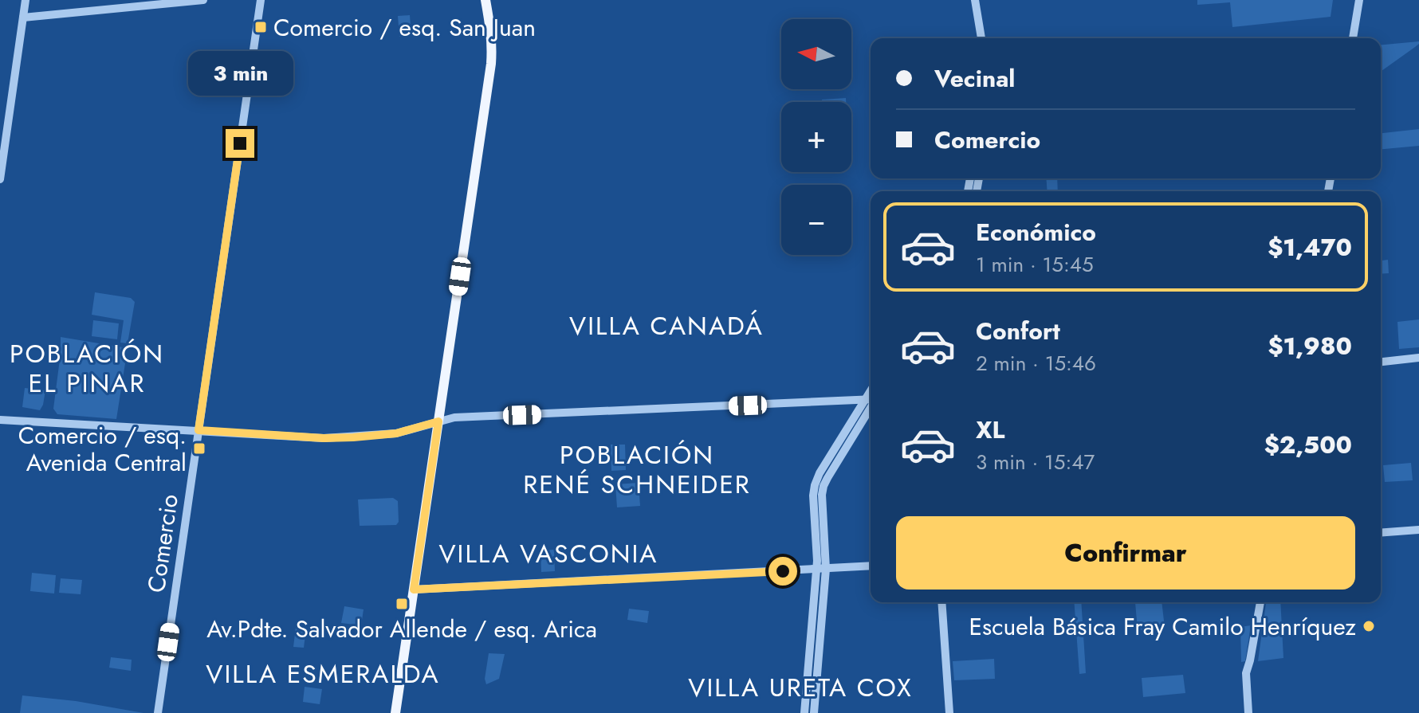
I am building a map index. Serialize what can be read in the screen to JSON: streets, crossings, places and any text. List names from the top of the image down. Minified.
{"streets":{"street":["Comercio"]},"districts":["VILLA CANADÁ","POBLACIÓN EL PINAR","POBLACIÓN RENÉ SCHNEIDER","VILLA VASCONIA","VILLA ESMERALDA","VILLA URETA COX"],"places":{"transit":["Comercio / esq. San Juan","Comercio / esq. Avenida Central","Av.Pdte. Salvador Allende / esq. Arica"],"other":["Escuela Básica Fray Camilo Henríquez"]},"north":"left","page":{"map_buttons":["+","−"],"banner":["Vecinal","Comercio"],"bubble":"3 min","list":[{"name":"Económico","note":"1 min · 15:45","value":"$1,470"},{"name":"Confort","note":"2 min · 15:46","value":"$1,980"},{"name":"XL","note":"3 min · 15:47","value":"$2,500"}],"buttons":"Confirmar"}}
